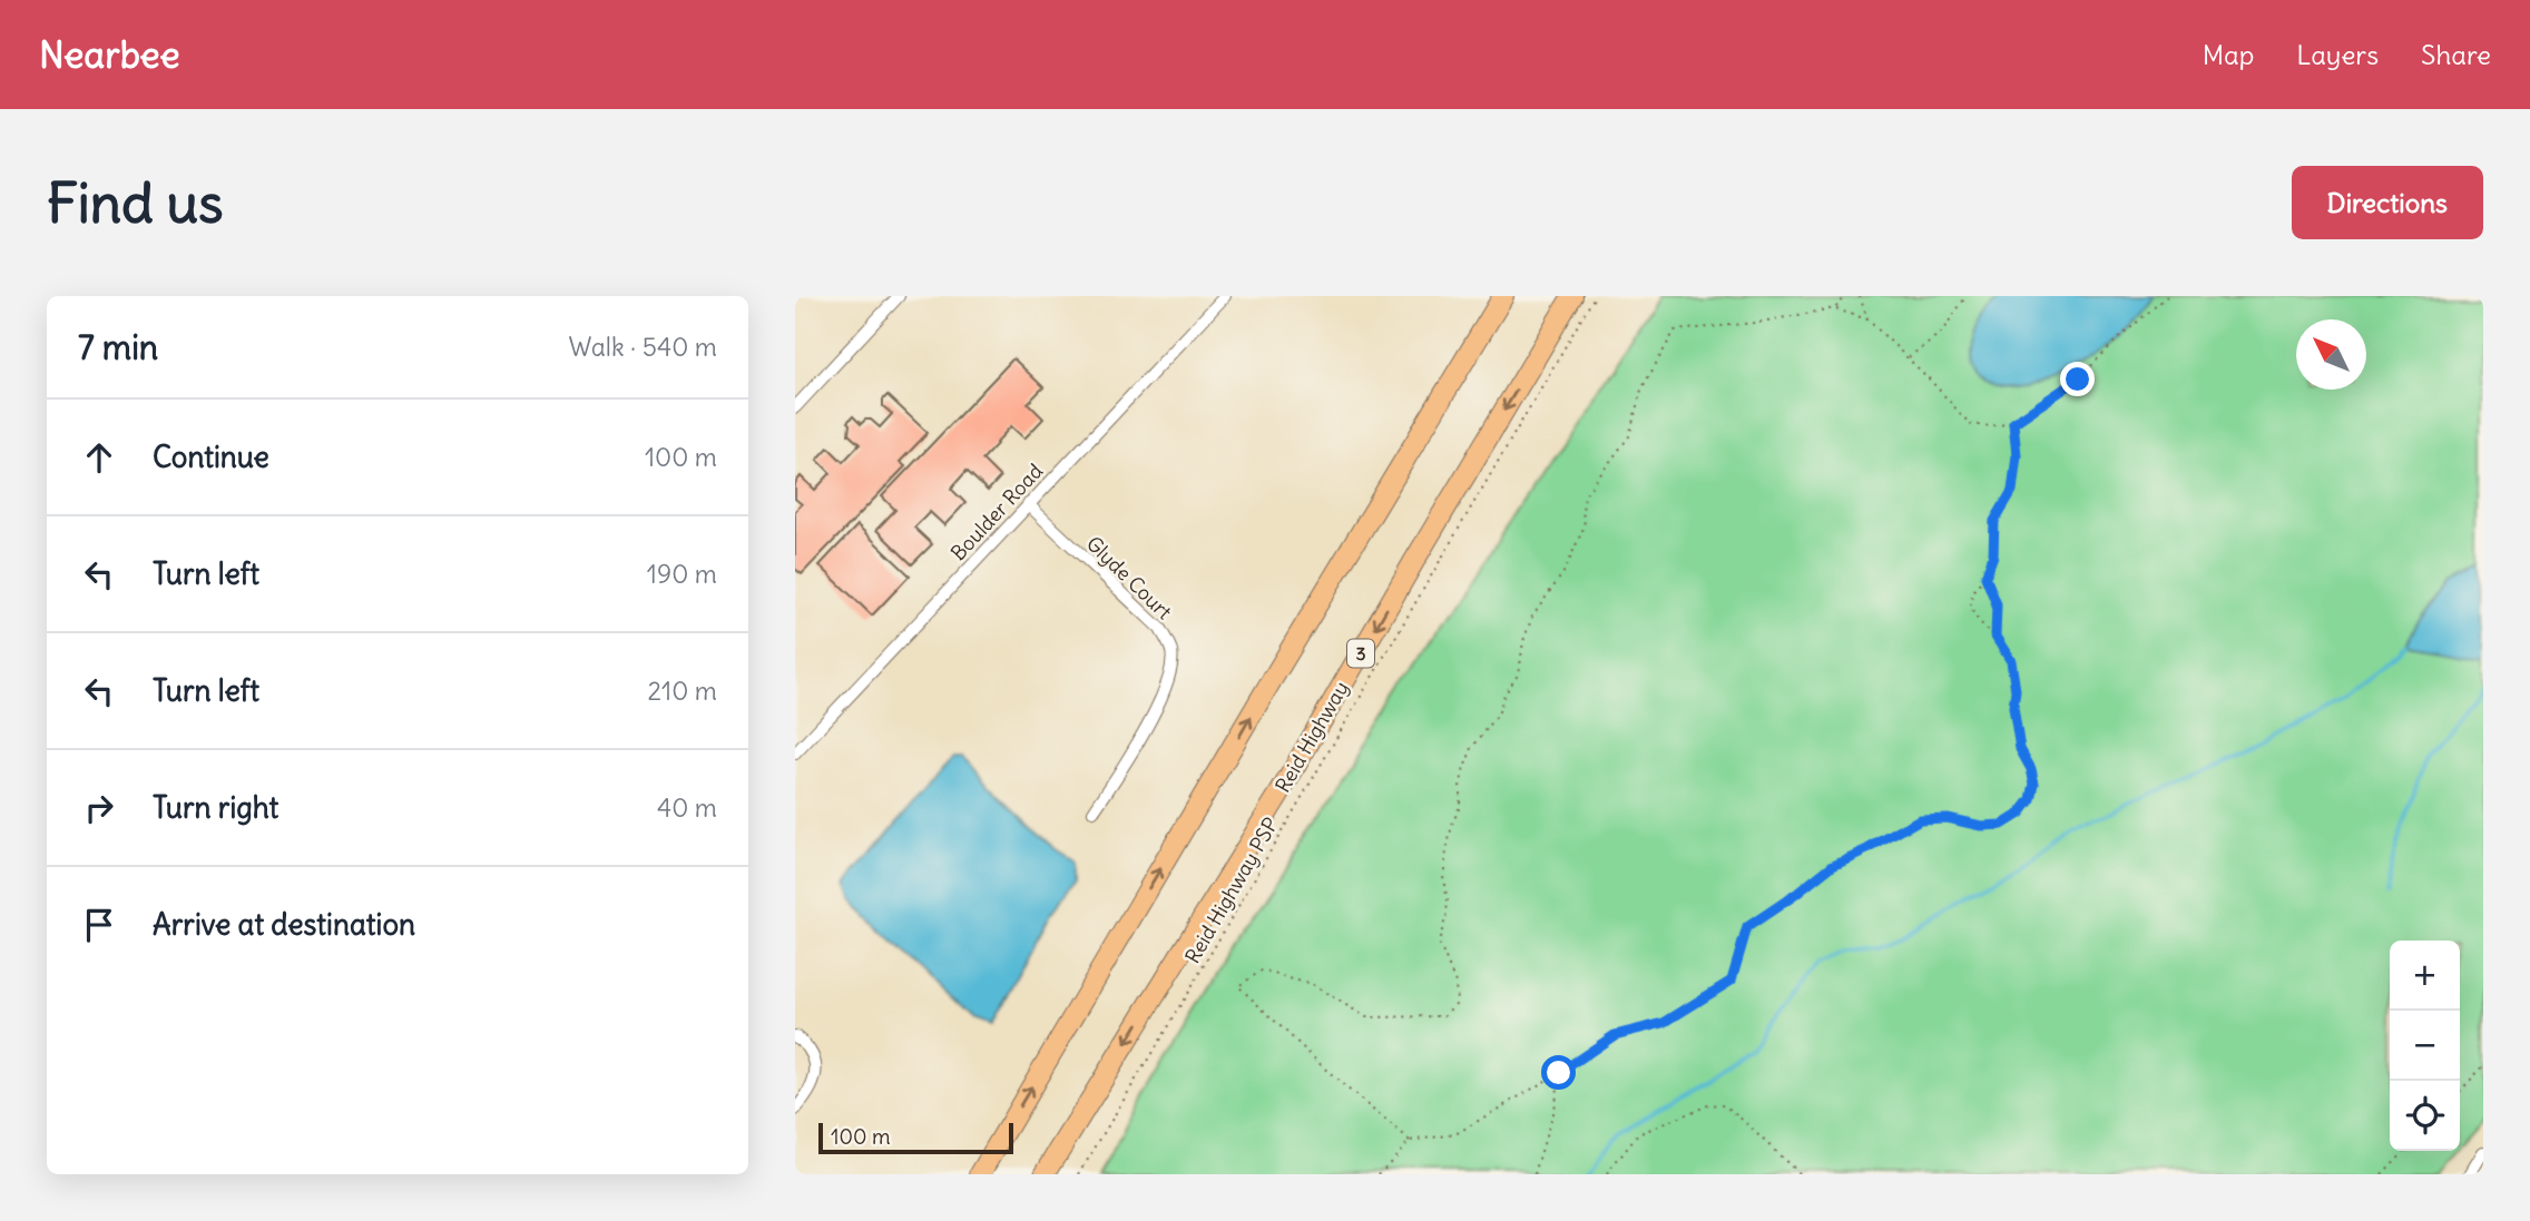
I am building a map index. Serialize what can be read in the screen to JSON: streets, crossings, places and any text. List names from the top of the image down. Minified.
{"streets":{"highway":["3","Reid Highway"],"street":["Boulder Road","Glyde Court"],"path":["Reid Highway PSP"]},"crossings":[["Boulder Road","Glyde Court"]],"scale_bar":"100 m","north":"top left","page":{"header":"Nearbee","nav":["Map","Layers","Share"],"buttons":"Directions","title":"Find us","heading":["7 min","Walk · 540 m"],"list":[["Continue","100 m"],["Turn left","190 m"],["Turn left","210 m"],["Turn right","40 m"],"Arrive at destination"],"map_buttons":["+","−"],"scale":"100 m"}}
